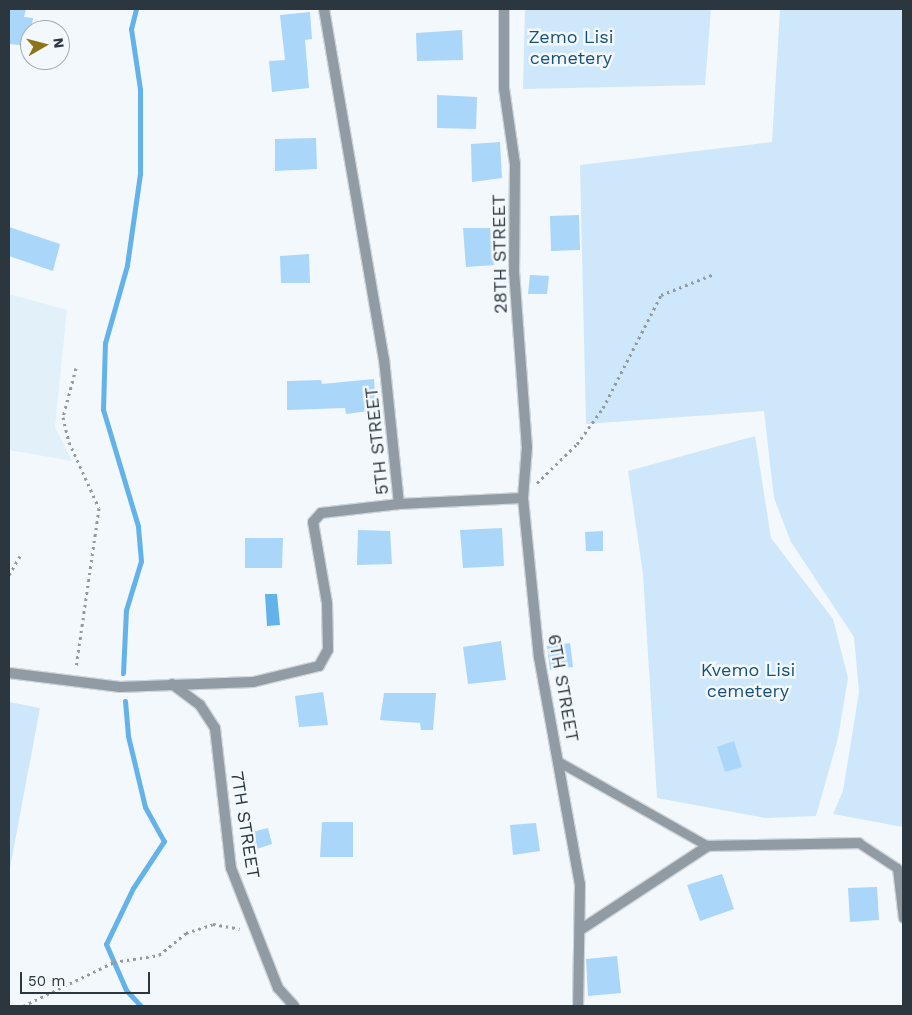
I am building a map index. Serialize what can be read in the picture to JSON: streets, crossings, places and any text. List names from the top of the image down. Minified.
{"streets":{"street":["28TH STREET","5TH STREET","6TH STREET","7TH STREET"]},"crossings":[["28TH STREET","6TH STREET"],["5TH STREET","7TH STREET"]],"parks":["Zemo Lisi cemetery","Kvemo Lisi cemetery"],"scale_bar":"50 m","north":"right"}
